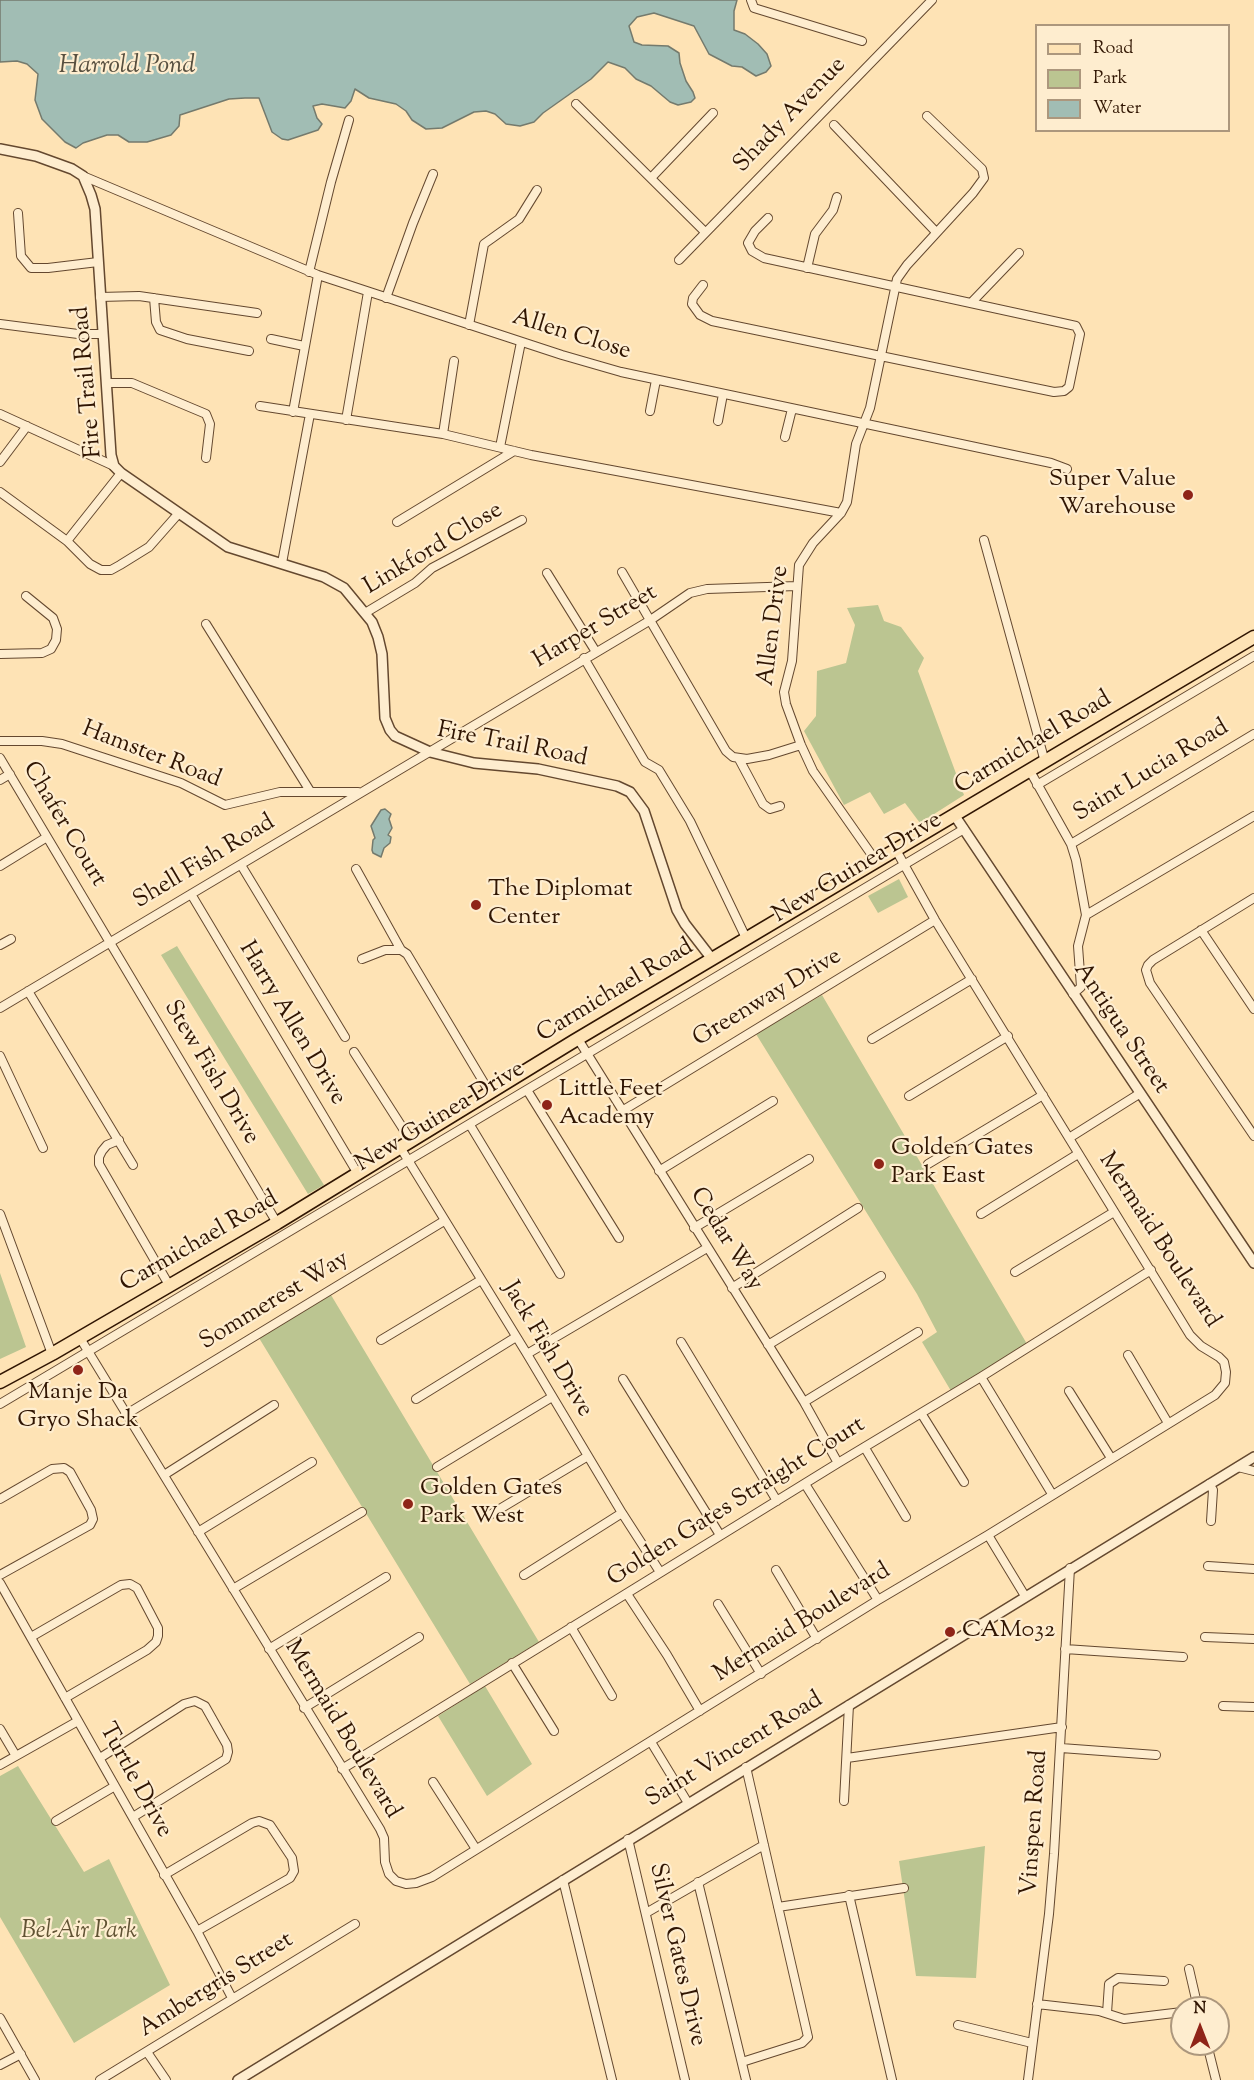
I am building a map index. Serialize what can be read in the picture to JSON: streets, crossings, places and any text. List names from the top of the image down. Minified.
{"streets":{"main road":["Carmichael Road"],"street":["Shady Avenue","Allen Close","Fire Trail Road","Linkford Close","Allen Drive","Harper Street","Hamster Road","Saint Lucia Road","Chafer Court","Shell Fish Road","New Guinea Drive","Greenway Drive","Harry Allen Drive","Antigua Street","Stew Fish Drive","Cedar Way","Mermaid Boulevard","Sommerest Way","Jack Fish Drive","Golden Gates Straight Court","Saint Vincent Road","Turtle Drive","Vinspen Road","Silver Gates Drive","Ambergris Street"]},"crossings":[["Allen Close","Fire Trail Road"],["Allen Close","Allen Drive"],["Fire Trail Road","Linkford Close"],["Fire Trail Road","Harper Street"],["Fire Trail Road","Carmichael Road"],["Fire Trail Road","Shell Fish Road"],["Allen Drive","Harper Street"],["Allen Drive","Carmichael Road"],["Harper Street","Shell Fish Road"],["Carmichael Road","Harry Allen Drive"],["Carmichael Road","Antigua Street"],["Carmichael Road","Stew Fish Drive"],["Carmichael Road","Cedar Way"],["Carmichael Road","Mermaid Boulevard"],["Carmichael Road","Jack Fish Drive"],["Hamster Road","Shell Fish Road"],["Chafer Court","Shell Fish Road"],["Chafer Court","Stew Fish Drive"],["Shell Fish Road","Harry Allen Drive"],["Shell Fish Road","Stew Fish Drive"],["New Guinea Drive","Antigua Street"],["New Guinea Drive","Cedar Way"],["New Guinea Drive","Mermaid Boulevard"],["New Guinea Drive","Jack Fish Drive"],["Greenway Drive","Cedar Way"],["Greenway Drive","Mermaid Boulevard"],["Cedar Way","Golden Gates Straight Court"],["Mermaid Boulevard","Sommerest Way"],["Mermaid Boulevard","Golden Gates Straight Court"],["Sommerest Way","Jack Fish Drive"],["Jack Fish Drive","Golden Gates Straight Court"],["Saint Vincent Road","Vinspen Road"],["Saint Vincent Road","Silver Gates Drive"],["Turtle Drive","Ambergris Street"]],"water":["Harrold Pond"],"parks":["Bel-Air Park"],"places":["Super Value Warehouse","The Diplomat Center","Little Feet Academy","Golden Gates Park East","Manje Da Gryo Shack","Golden Gates Park West","CAM032"],"legend":["Road","Park","Water"],"north":"top"}
